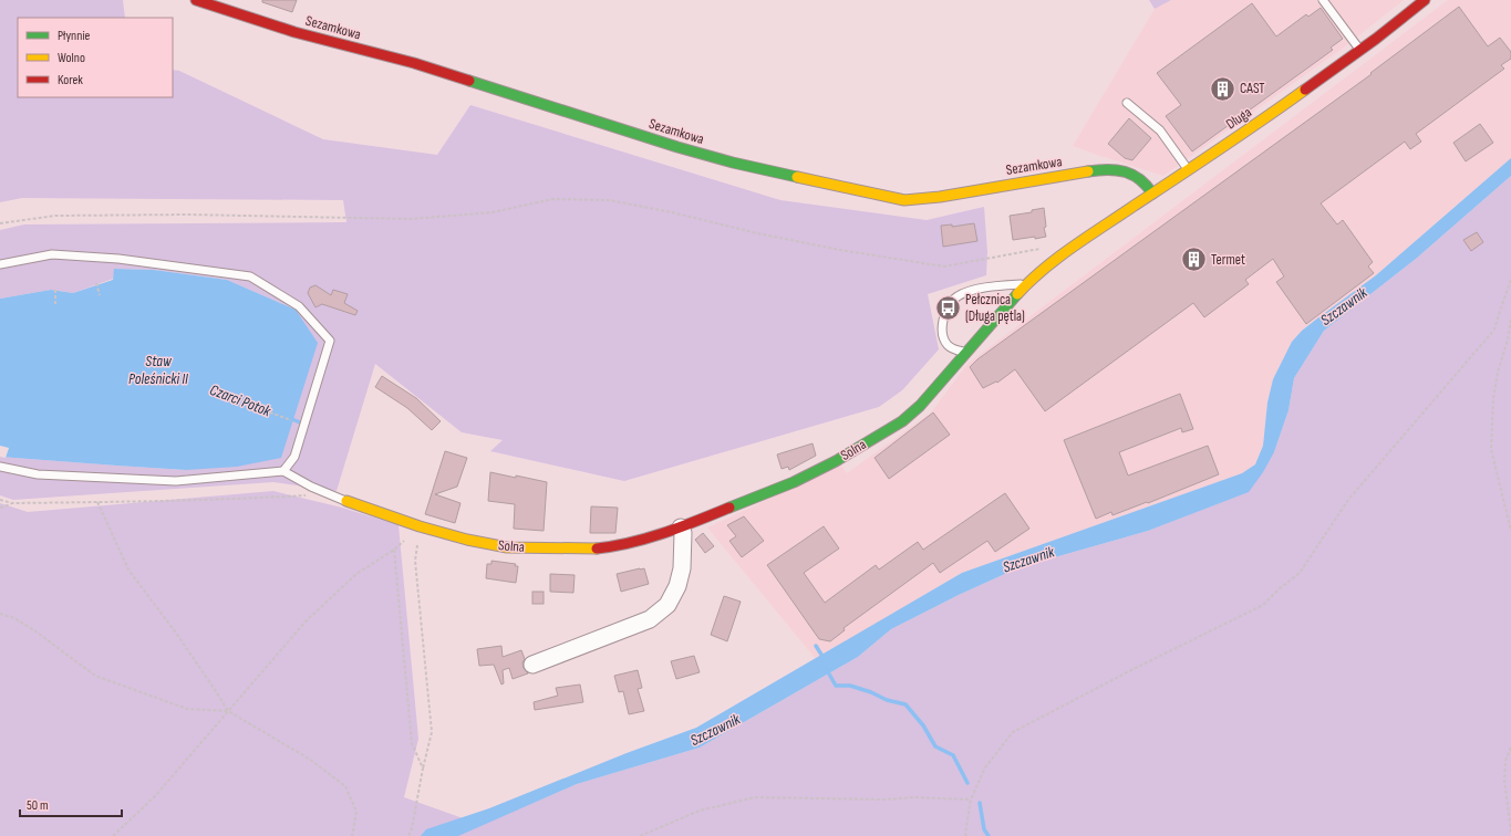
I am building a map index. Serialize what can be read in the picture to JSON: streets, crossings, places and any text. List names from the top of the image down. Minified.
{"streets":{"street":["Sezamkowa","Długa","Solna"]},"crossings":[["Sezamkowa","Długa"],["Długa","Solna"]],"water":["Szczawnik","Staw Poleśnicki II","Czarci Potok"],"places":{"building":["CAST","Termet"],"bus stop":["Pełcznica (Długa pętla)"]},"legend":["Płynnie","Wolno","Korek"],"scale_bar":"50 m"}
